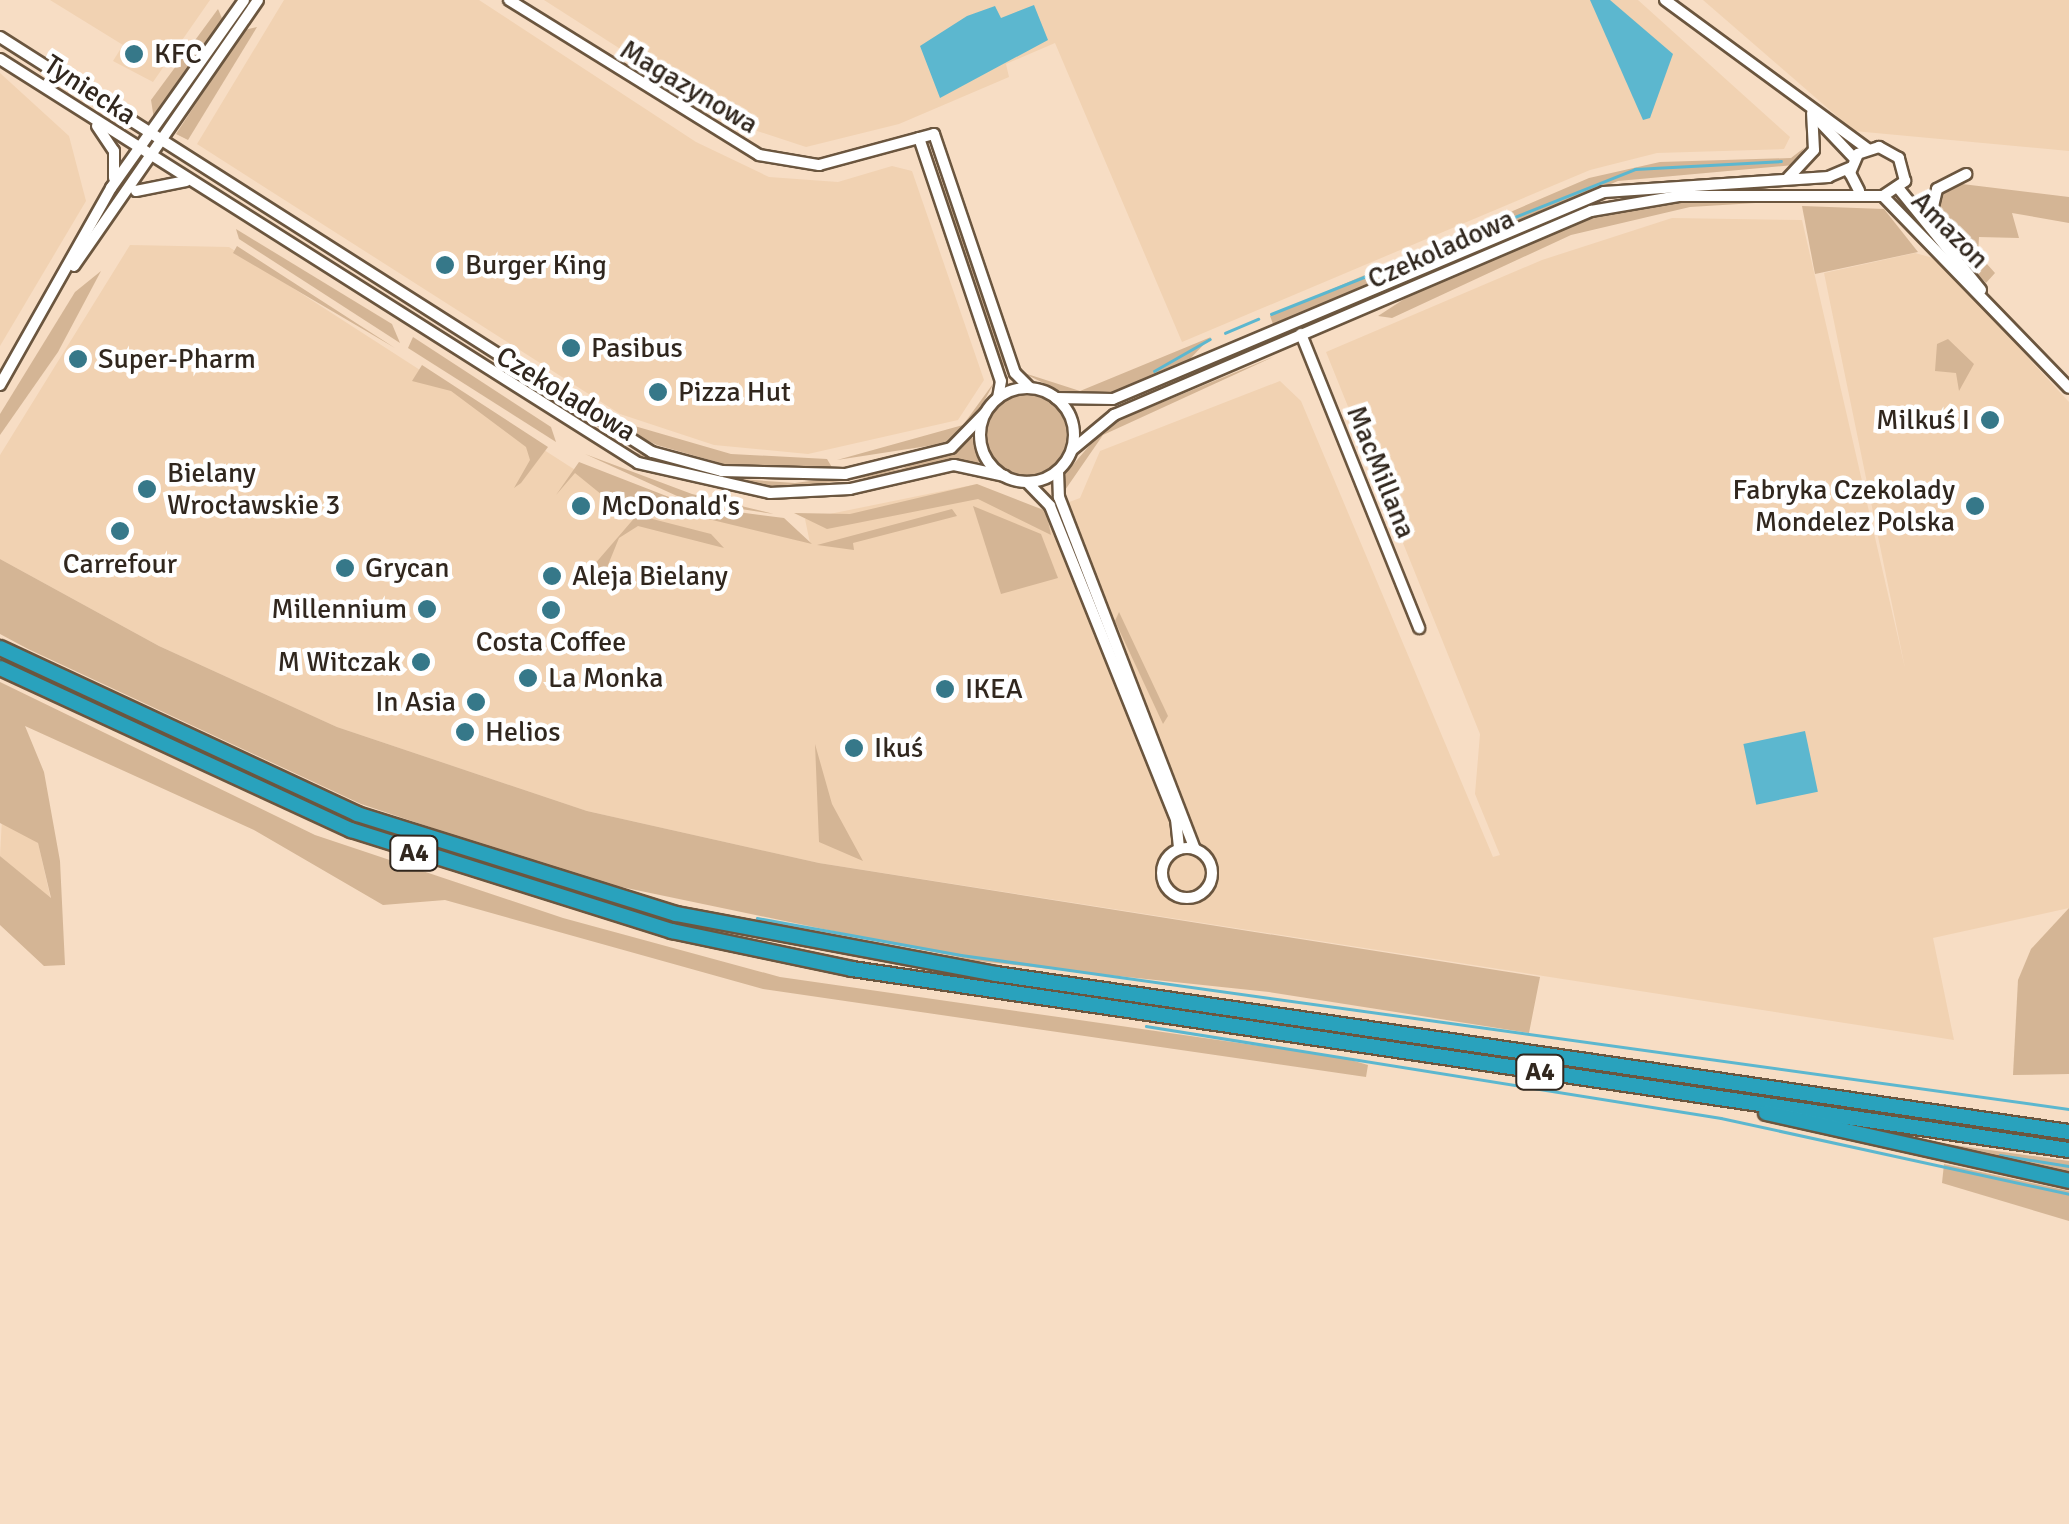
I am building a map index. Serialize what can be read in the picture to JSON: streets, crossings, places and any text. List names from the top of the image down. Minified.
{"streets":{"highway":["A4"],"street":["Magazynowa","Tyniecka","Amazon","Czekoladowa","MacMillana"]},"crossings":[["Magazynowa","Czekoladowa"],["Tyniecka","Czekoladowa"],["Amazon","Czekoladowa"],["Czekoladowa","MacMillana"]],"places":["KFC","Burger King","Pasibus","Super-Pharm","Pizza Hut","Milkuś I","Bielany Wrocławskie 3","McDonald's","Fabryka Czekolady Mondelez Polska","Carrefour","Grycan","Aleja Bielany","Millennium","Costa Coffee","M Witczak","La Monka","IKEA","In Asia","Helios","Ikuś"]}
